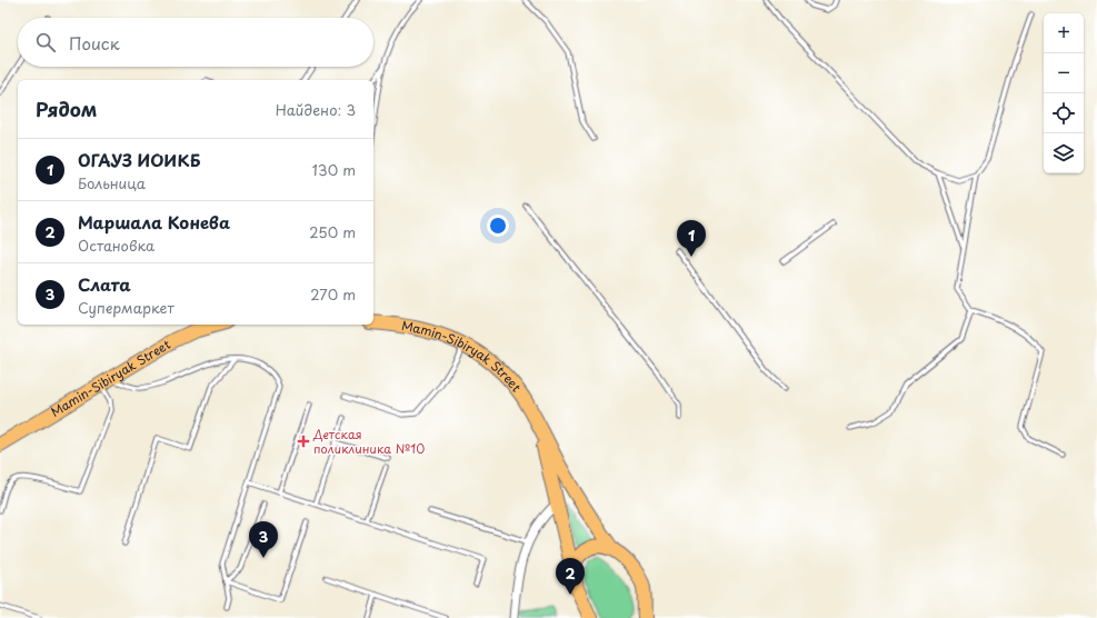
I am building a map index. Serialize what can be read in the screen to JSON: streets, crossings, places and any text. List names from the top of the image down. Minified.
{"streets":{"main road":["Mamin-Sibiryak Street"]},"places":{"health":["Детская поликлиника №10"]},"page":{"map_buttons":["+","−"],"search":"Поиск","heading":["Рядом","Найдено: 3"],"list":[{"mark":"1","name":"ОГАУЗ ИОИКБ","note":"Больница","value":"130 m"},{"mark":"2","name":"Маршала Конева","note":"Остановка","value":"250 m"},{"mark":"3","name":"Слата","note":"Супермаркет","value":"270 m"}],"pins":["1","3","2"]}}
